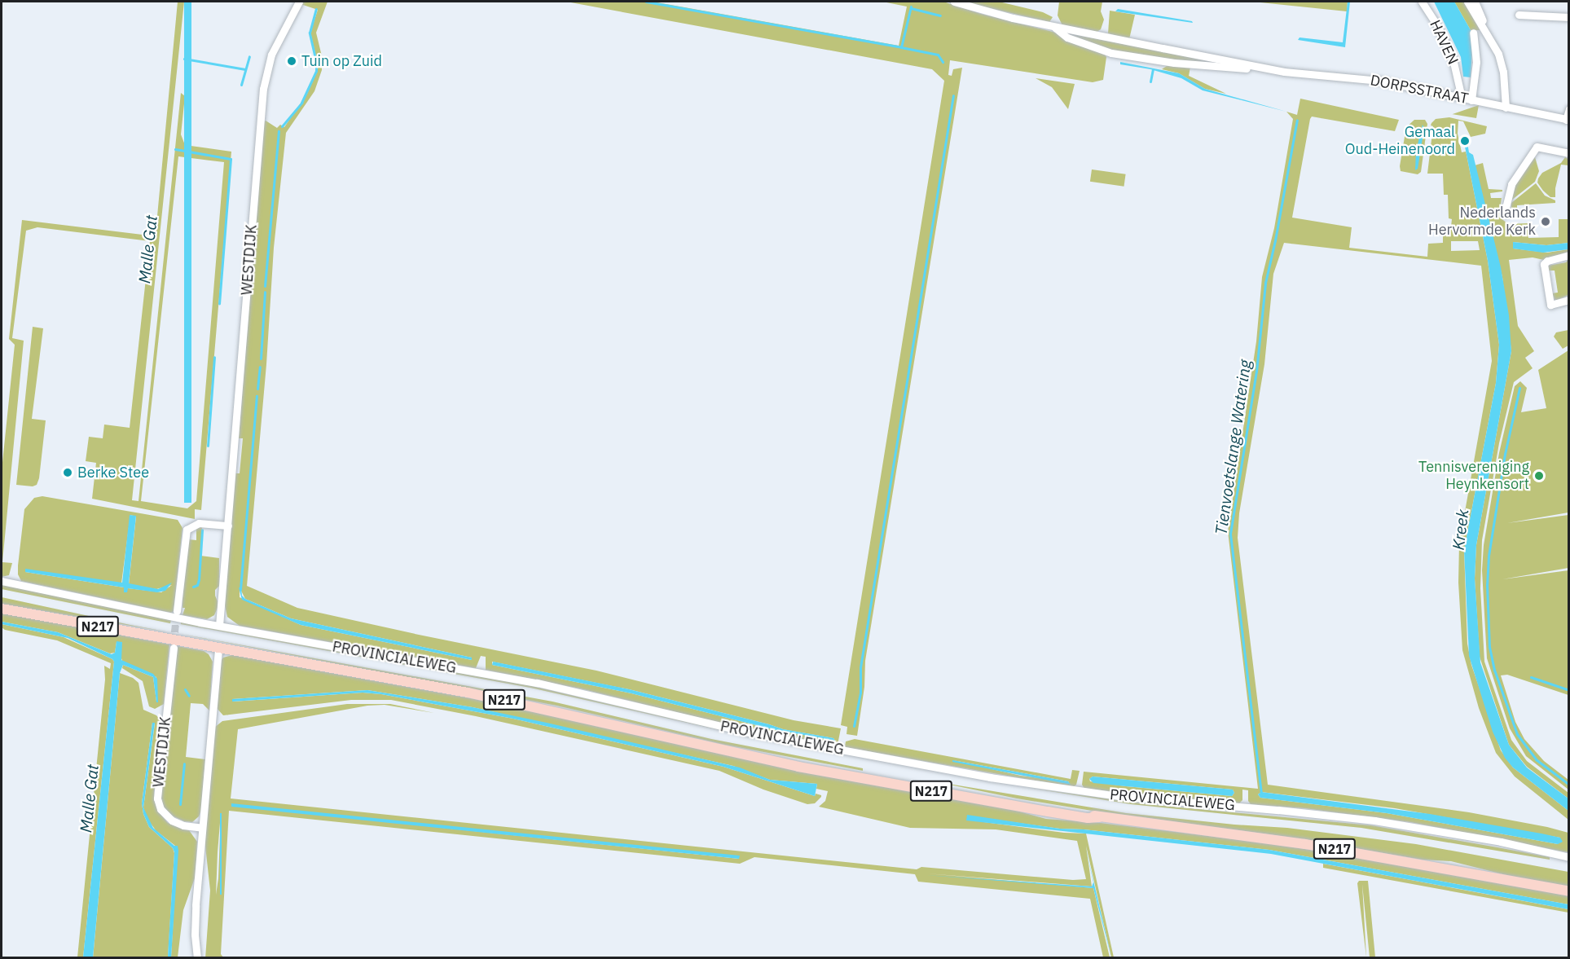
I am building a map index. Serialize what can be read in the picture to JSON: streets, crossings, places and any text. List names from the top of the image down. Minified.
{"streets":{"main road":["N217","PROVINCIALEWEG"],"street":["HAVEN","DORPSSTRAAT","WESTDIJK"]},"crossings":[["HAVEN","DORPSSTRAAT"],["WESTDIJK","PROVINCIALEWEG"]],"water":["Malle Gat","Tienvoetslange Watering","Kreek"],"places":["Tuin op Zuid","Gemaal Oud-Heinenoord","Nederlands Hervormde Kerk","Berke Stee","Tennisvereniging Heynkensort"]}
